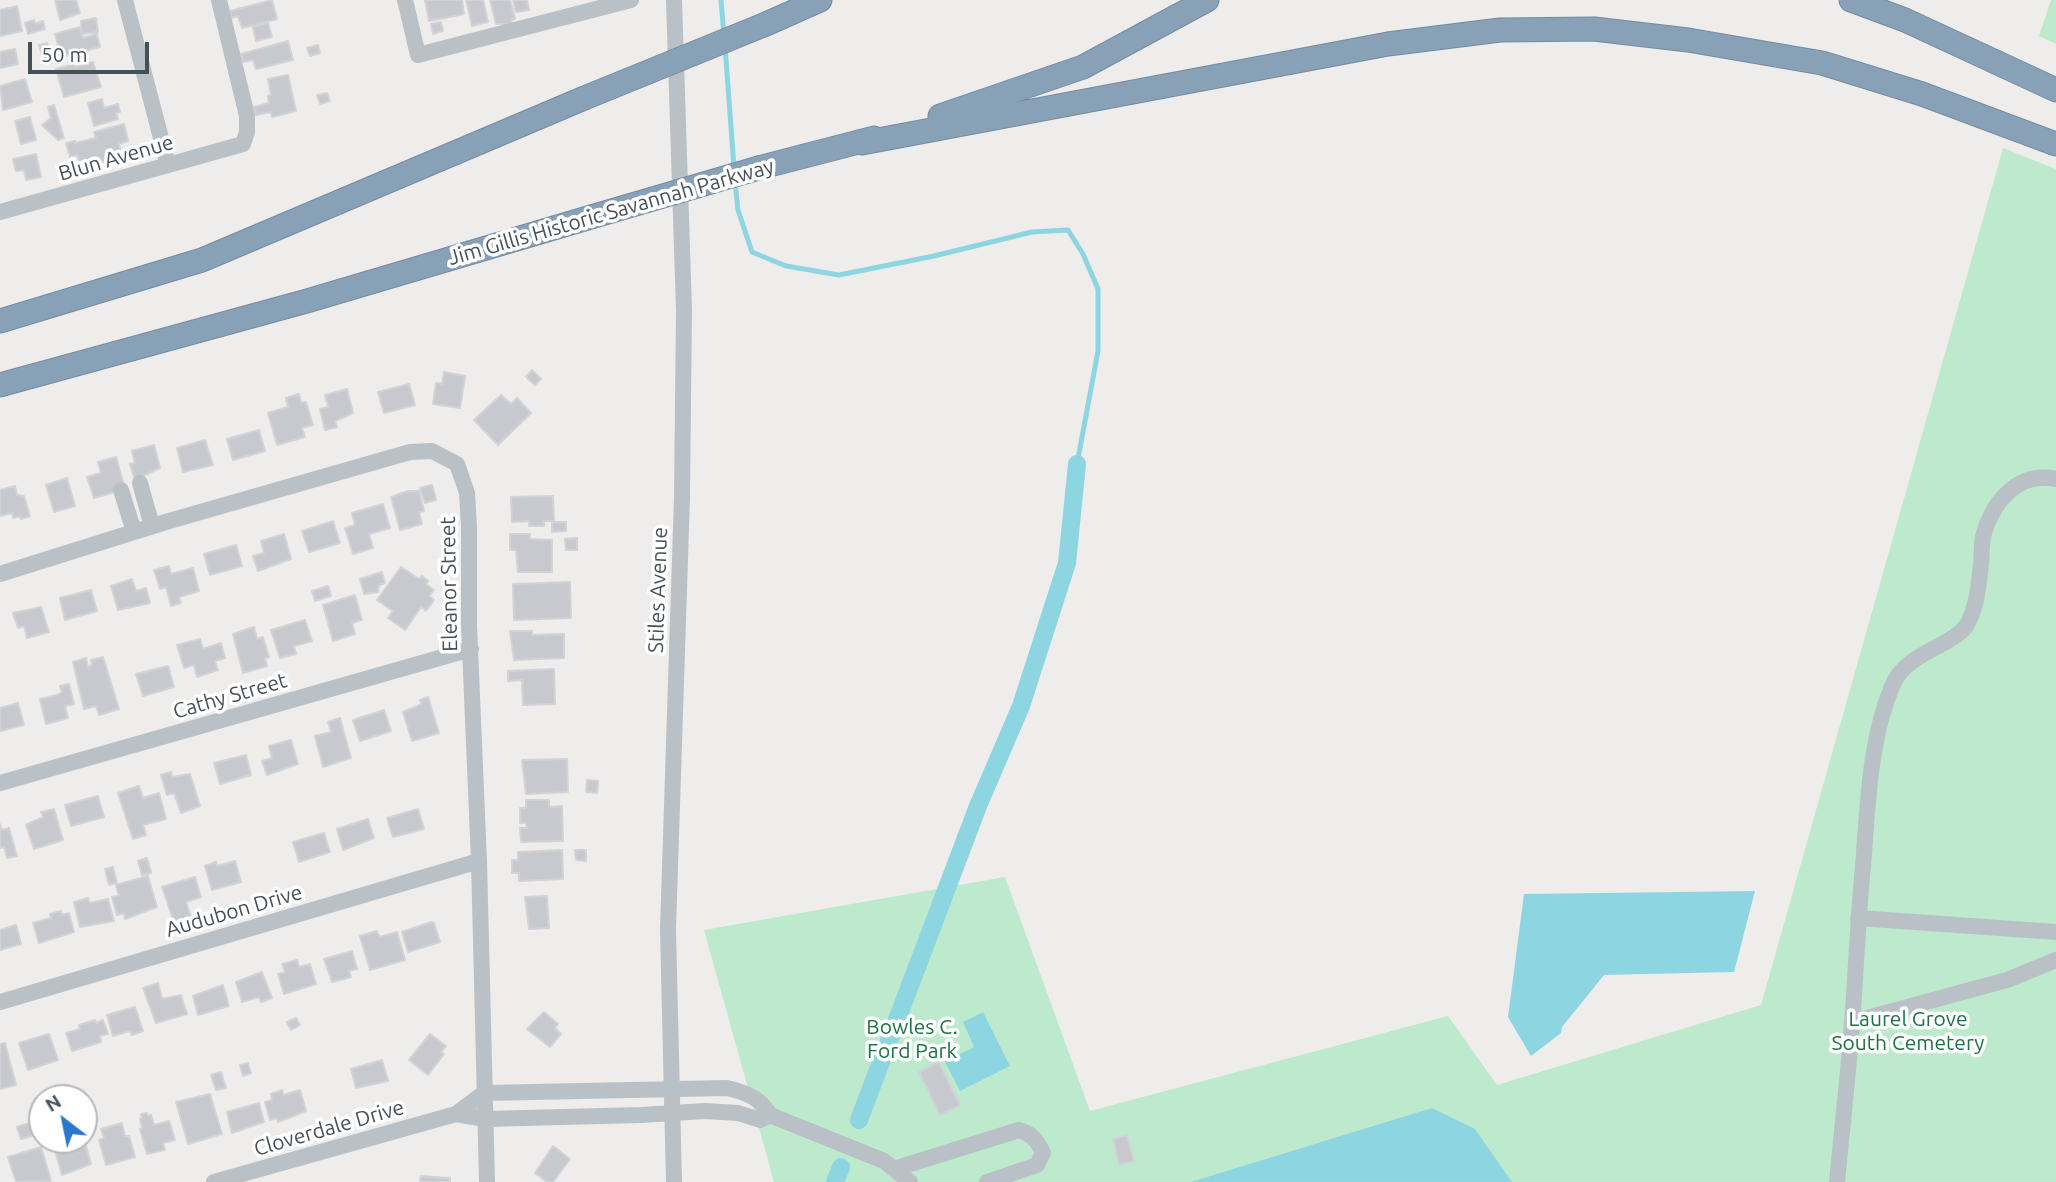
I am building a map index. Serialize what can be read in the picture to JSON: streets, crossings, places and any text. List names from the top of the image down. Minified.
{"streets":{"highway":["Jim Gillis Historic Savannah Parkway"],"street":["Blun Avenue","Eleanor Street","Stiles Avenue","Cathy Street","Audubon Drive","Cloverdale Drive"]},"crossings":[["Eleanor Street","Cathy Street"],["Eleanor Street","Audubon Drive"],["Eleanor Street","Cloverdale Drive"],["Stiles Avenue","Cloverdale Drive"]],"parks":["Laurel Grove South Cemetery","Bowles C. Ford Park"],"scale_bar":"50 m","north":"top left"}
